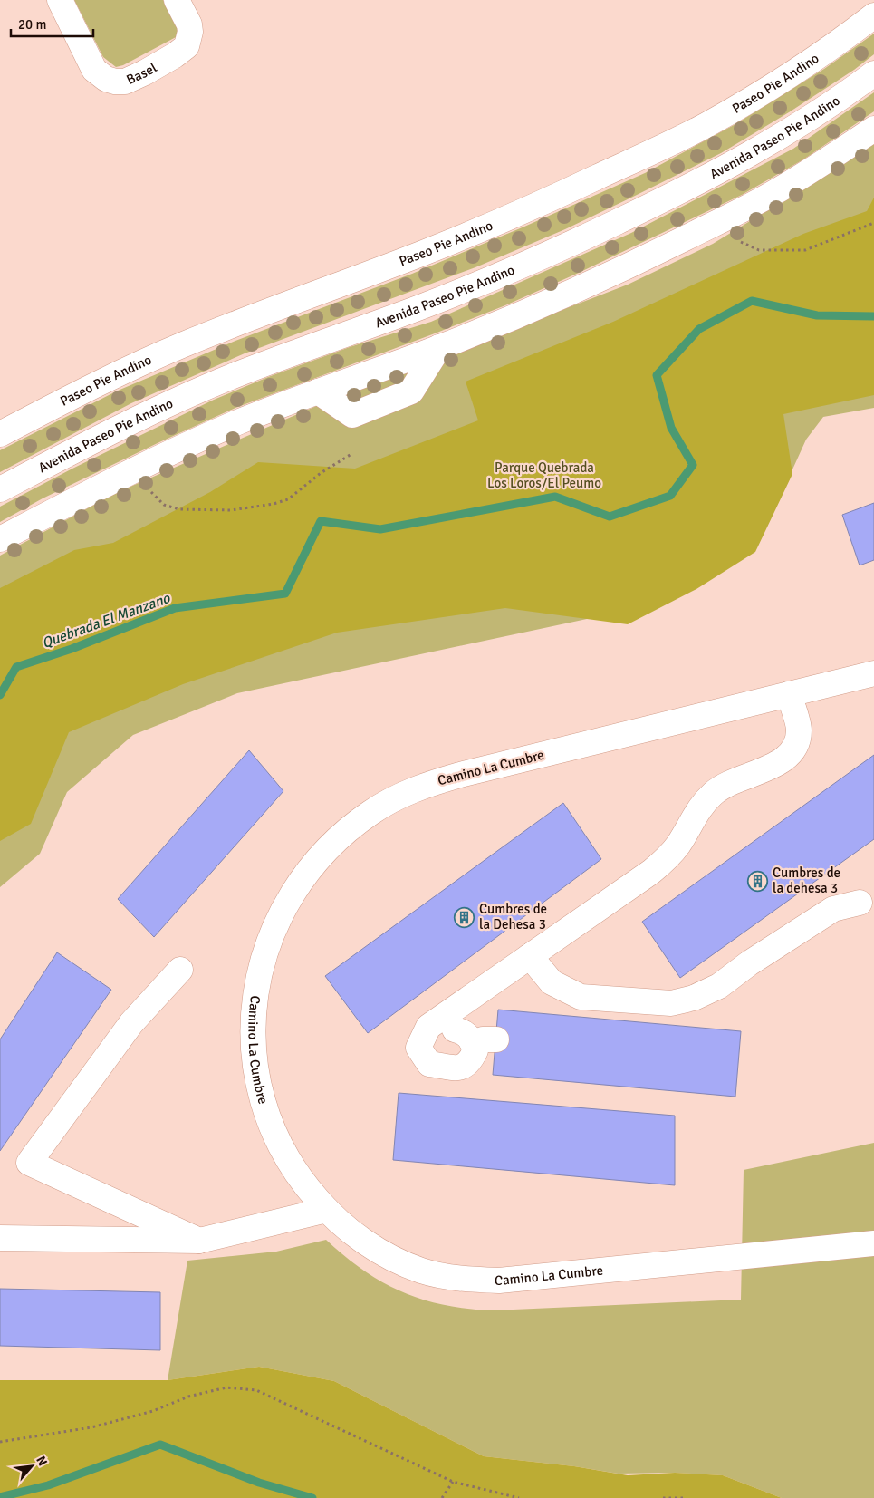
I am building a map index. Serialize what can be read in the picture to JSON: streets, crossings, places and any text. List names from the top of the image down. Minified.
{"streets":{"street":["Basel","Paseo Pie Andino","Avenida Paseo Pie Andino","Camino La Cumbre"]},"water":["Quebrada El Manzano"],"parks":["Parque Quebrada Los Loros/El Peumo"],"places":{"building":["Cumbres de la dehesa 3","Cumbres de la Dehesa 3"]},"scale_bar":"20 m","north":"top right"}
